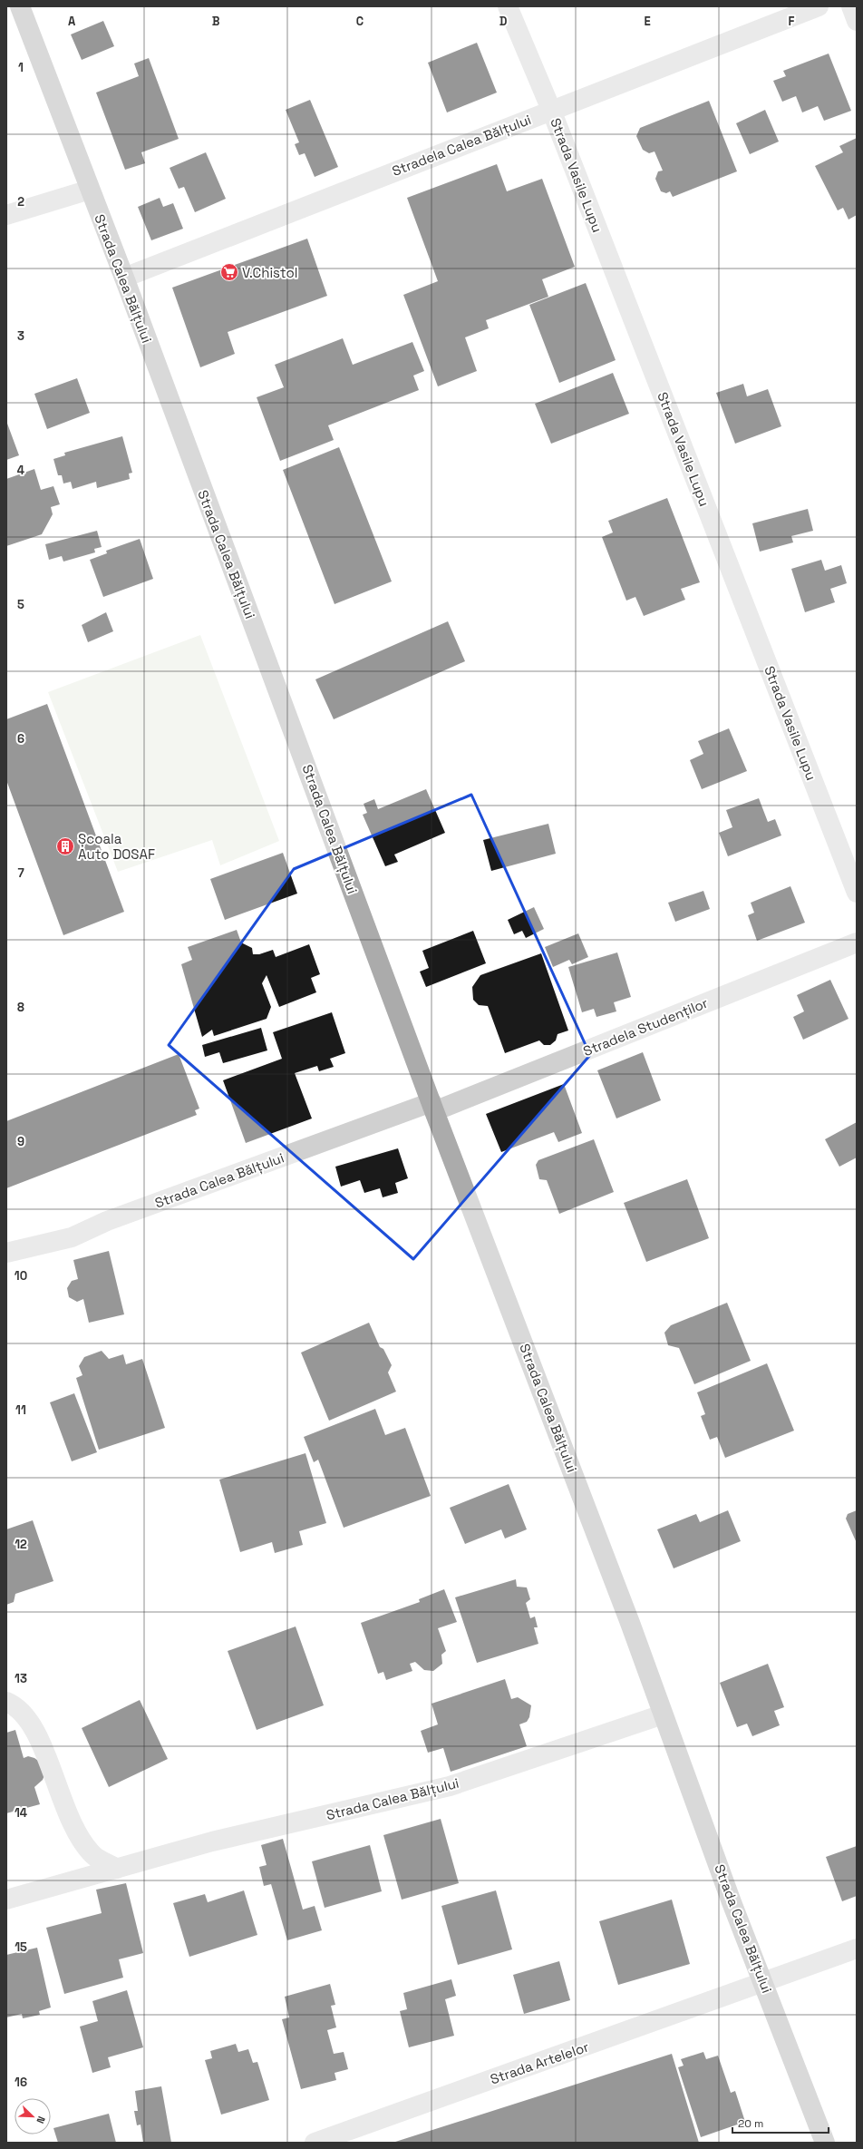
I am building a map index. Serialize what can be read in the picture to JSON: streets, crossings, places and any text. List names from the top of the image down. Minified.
{"streets":{"main road":["Strada Calea Bălțului"],"street":["Stradela Calea Bălțului","Strada Vasile Lupu","Stradela Studenților","Strada Artelelor"]},"crossings":[["Stradela Calea Bălțului","Strada Vasile Lupu"],["Stradela Calea Bălțului","Strada Calea Bălțului"],["Strada Calea Bălțului","Stradela Studenților"],["Strada Calea Bălțului","Strada Artelelor"]],"places":{"supermarket":["V.Chistol"],"building":["Școala Auto DOSAF"]},"scale_bar":"20 m","north":"bottom right","grid":{"columns":["A","B","C","D","E","F"],"rows":["1","2","3","4","5","6","7","8","9","10","11","12","13","14","15","16"]}}
